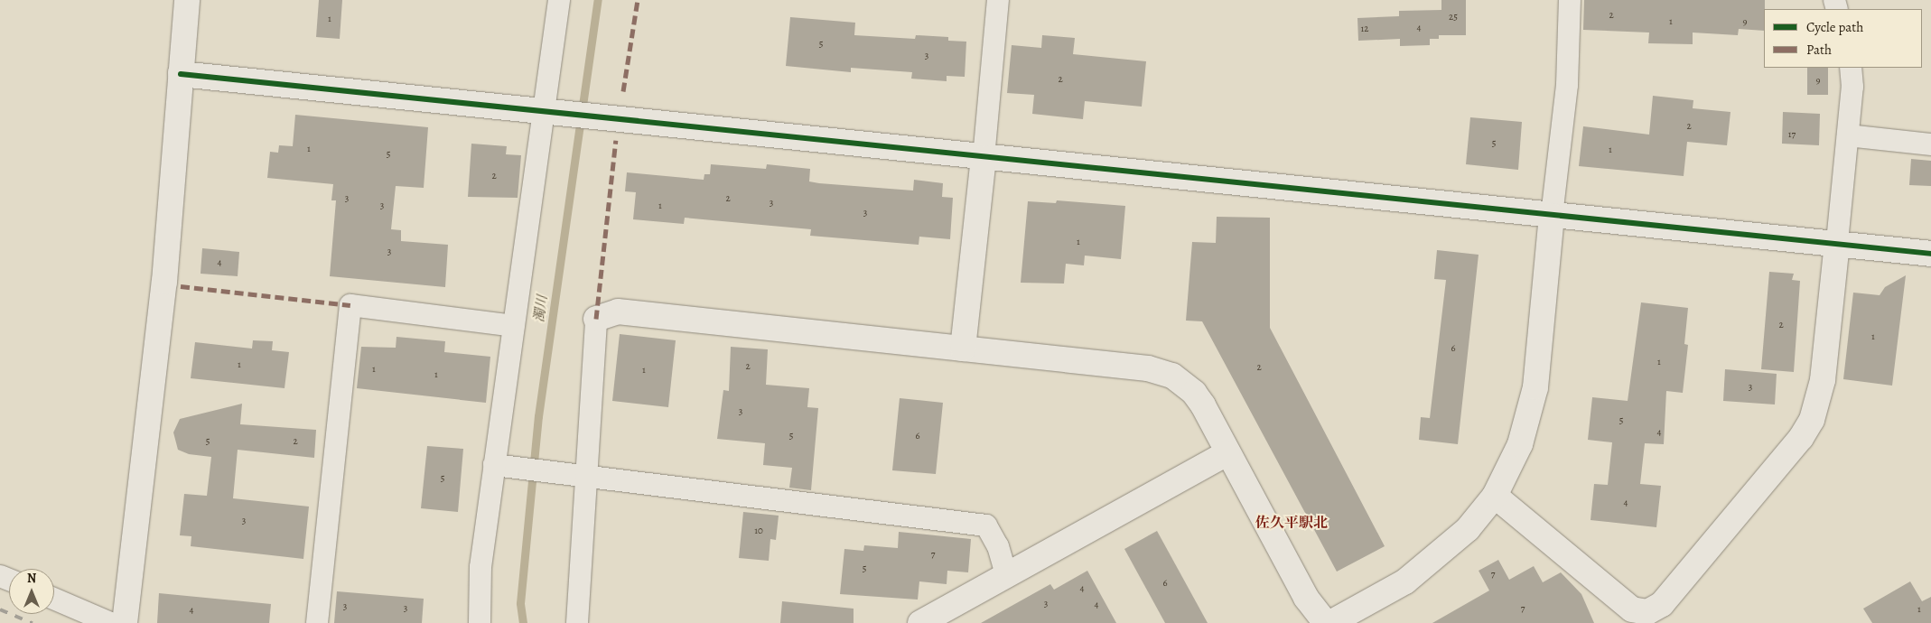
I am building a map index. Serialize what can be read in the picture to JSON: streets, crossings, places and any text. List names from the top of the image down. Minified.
{"districts":["佐久平駅北"],"water":["濁川"],"house_numbers":["2","25","1","1","9","4","12","5","3","2","9","2","17","5","1","1","5","2","3","2","3","3","1","3","1","3","4","2","1","6","1","1","2","2","1","1","1","3","3","5","4","5","6","5","2","5","4","3","10","7","5","7","6","4","3","4","3","3","7","1","4"],"legend":["Cycle path","Path"],"north":"top"}
